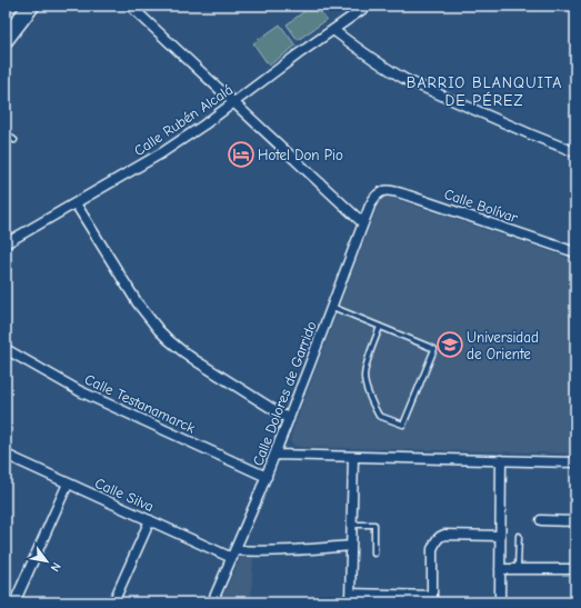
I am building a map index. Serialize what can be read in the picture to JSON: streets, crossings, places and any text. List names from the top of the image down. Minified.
{"streets":{"street":["Calle Rubén Alcalá","Calle Bolívar","Calle Dolores de Garrido","Calle Testanamarck","Calle Silva"]},"crossings":[["Calle Bolívar","Calle Dolores de Garrido"],["Calle Dolores de Garrido","Calle Testanamarck"],["Calle Dolores de Garrido","Calle Silva"]],"districts":["BARRIO BLANQUITA DE PÉREZ"],"places":{"hotel":["Hotel Don Pio"],"school or university":["Universidad de Oriente"]},"north":"bottom right"}
